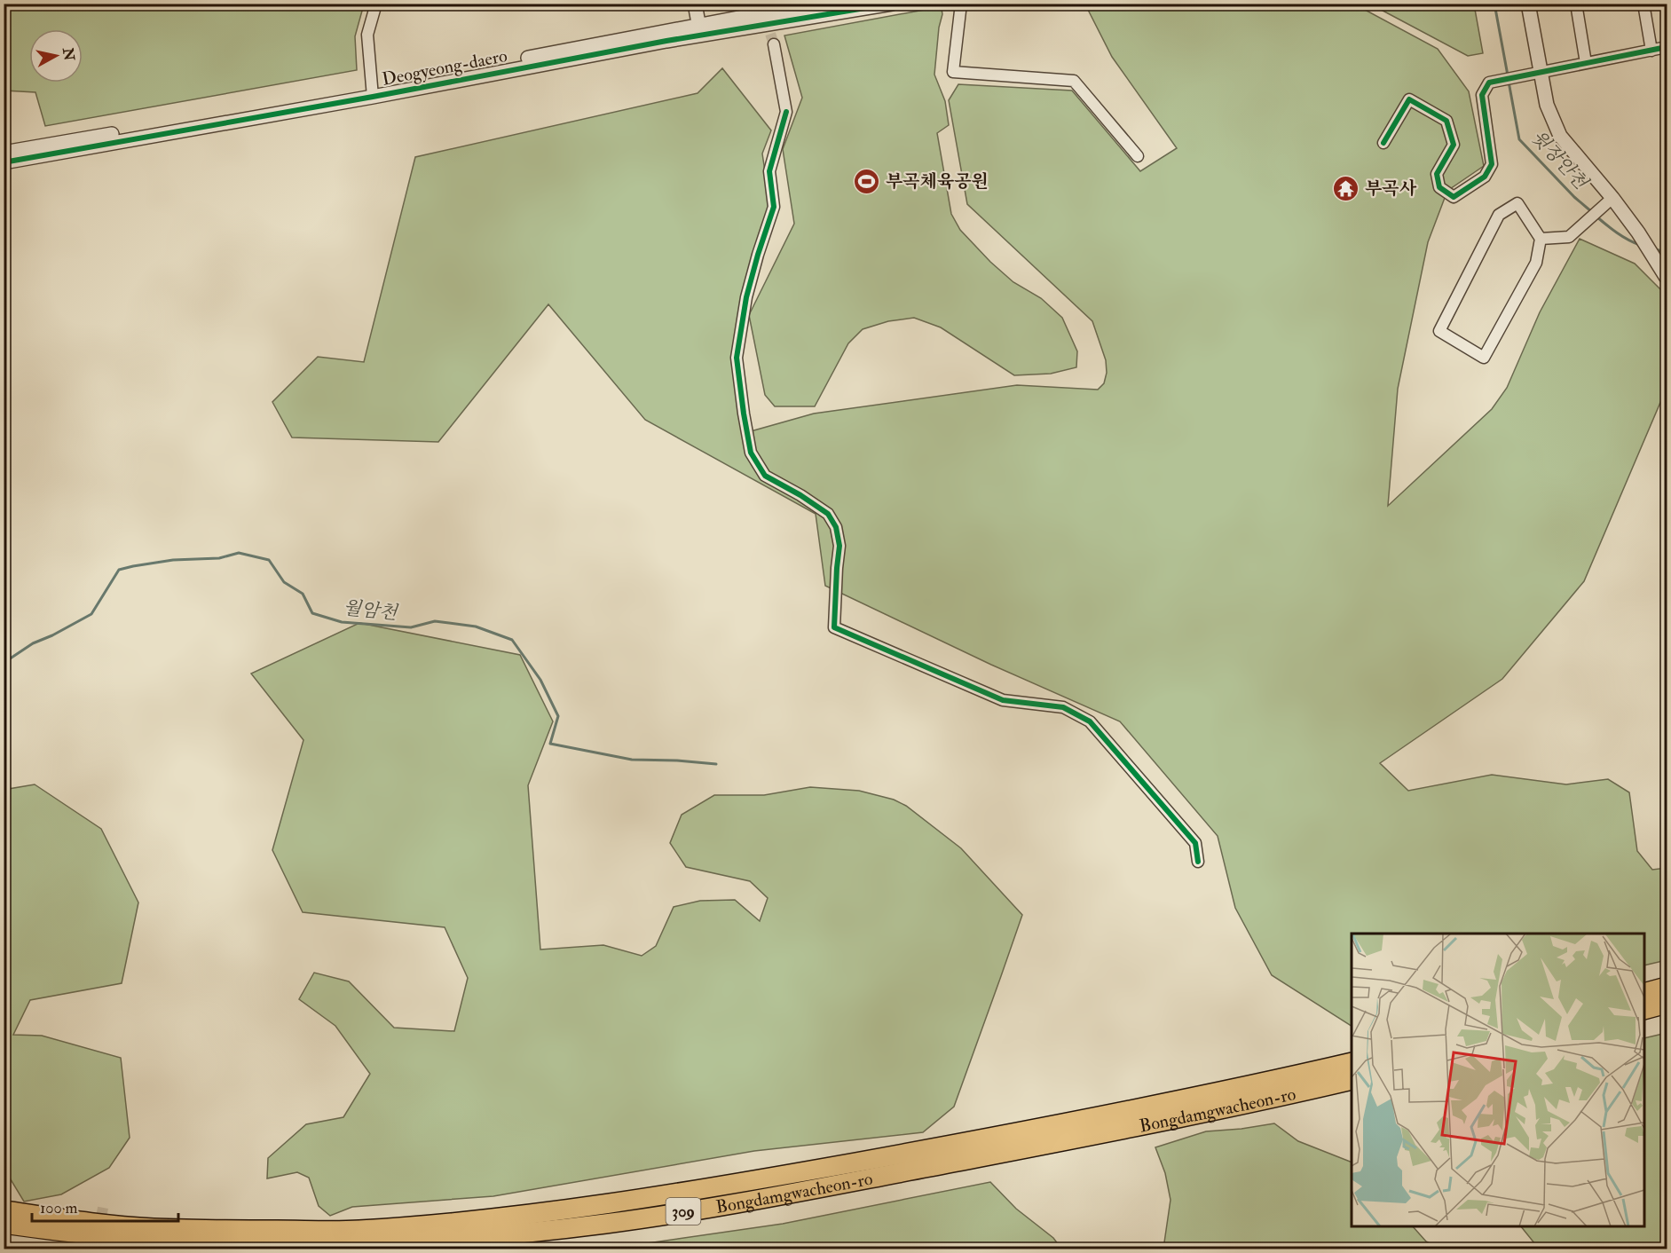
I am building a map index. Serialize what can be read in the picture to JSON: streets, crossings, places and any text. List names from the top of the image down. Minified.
{"streets":{"highway":["Bongdamgwacheon-ro","309"],"street":["Deogyeong-daero"]},"water":["윗장안천","월암천"],"places":{"sports":["부곡체육공원"],"temple":["부곡사"]},"scale_bar":"100 m","north":"right"}
